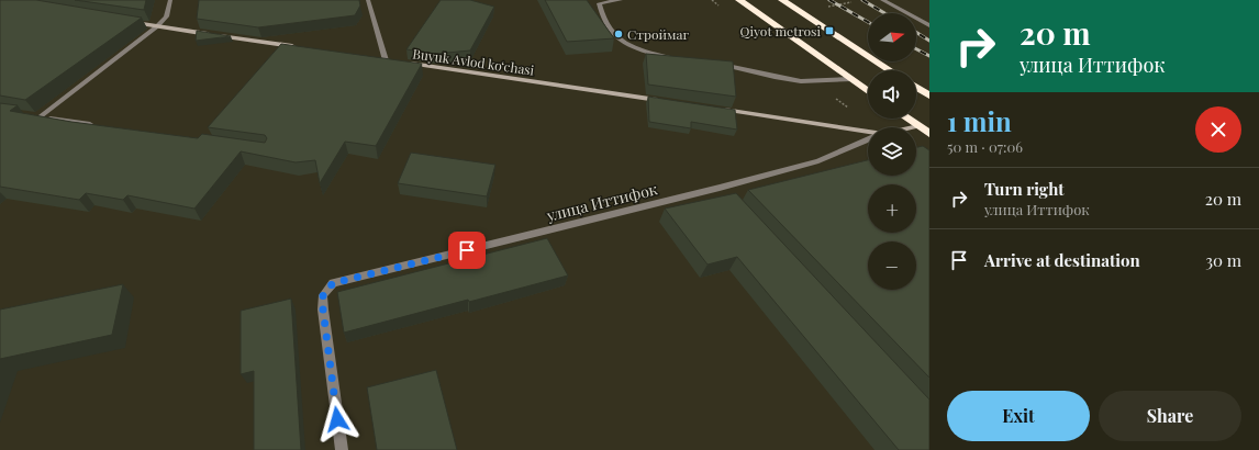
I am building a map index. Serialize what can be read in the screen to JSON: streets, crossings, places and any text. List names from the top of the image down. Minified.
{"streets":{"street":["Buyuk Avlod koʻchasi","улица Иттифок"]},"places":{"transit":["Qiyot metrosi"],"other":["Строймаг"]},"north":"right","page":{"turn":["20 m","улица Иттифок"],"map_buttons":["+","−"],"heading":["1 min","50 m · 07:06"],"list":[{"name":"Turn right","note":"улица Иттифок","value":"20 m"},{"name":"Arrive at destination","value":"30 m"}],"buttons":["Exit","Share"]}}
